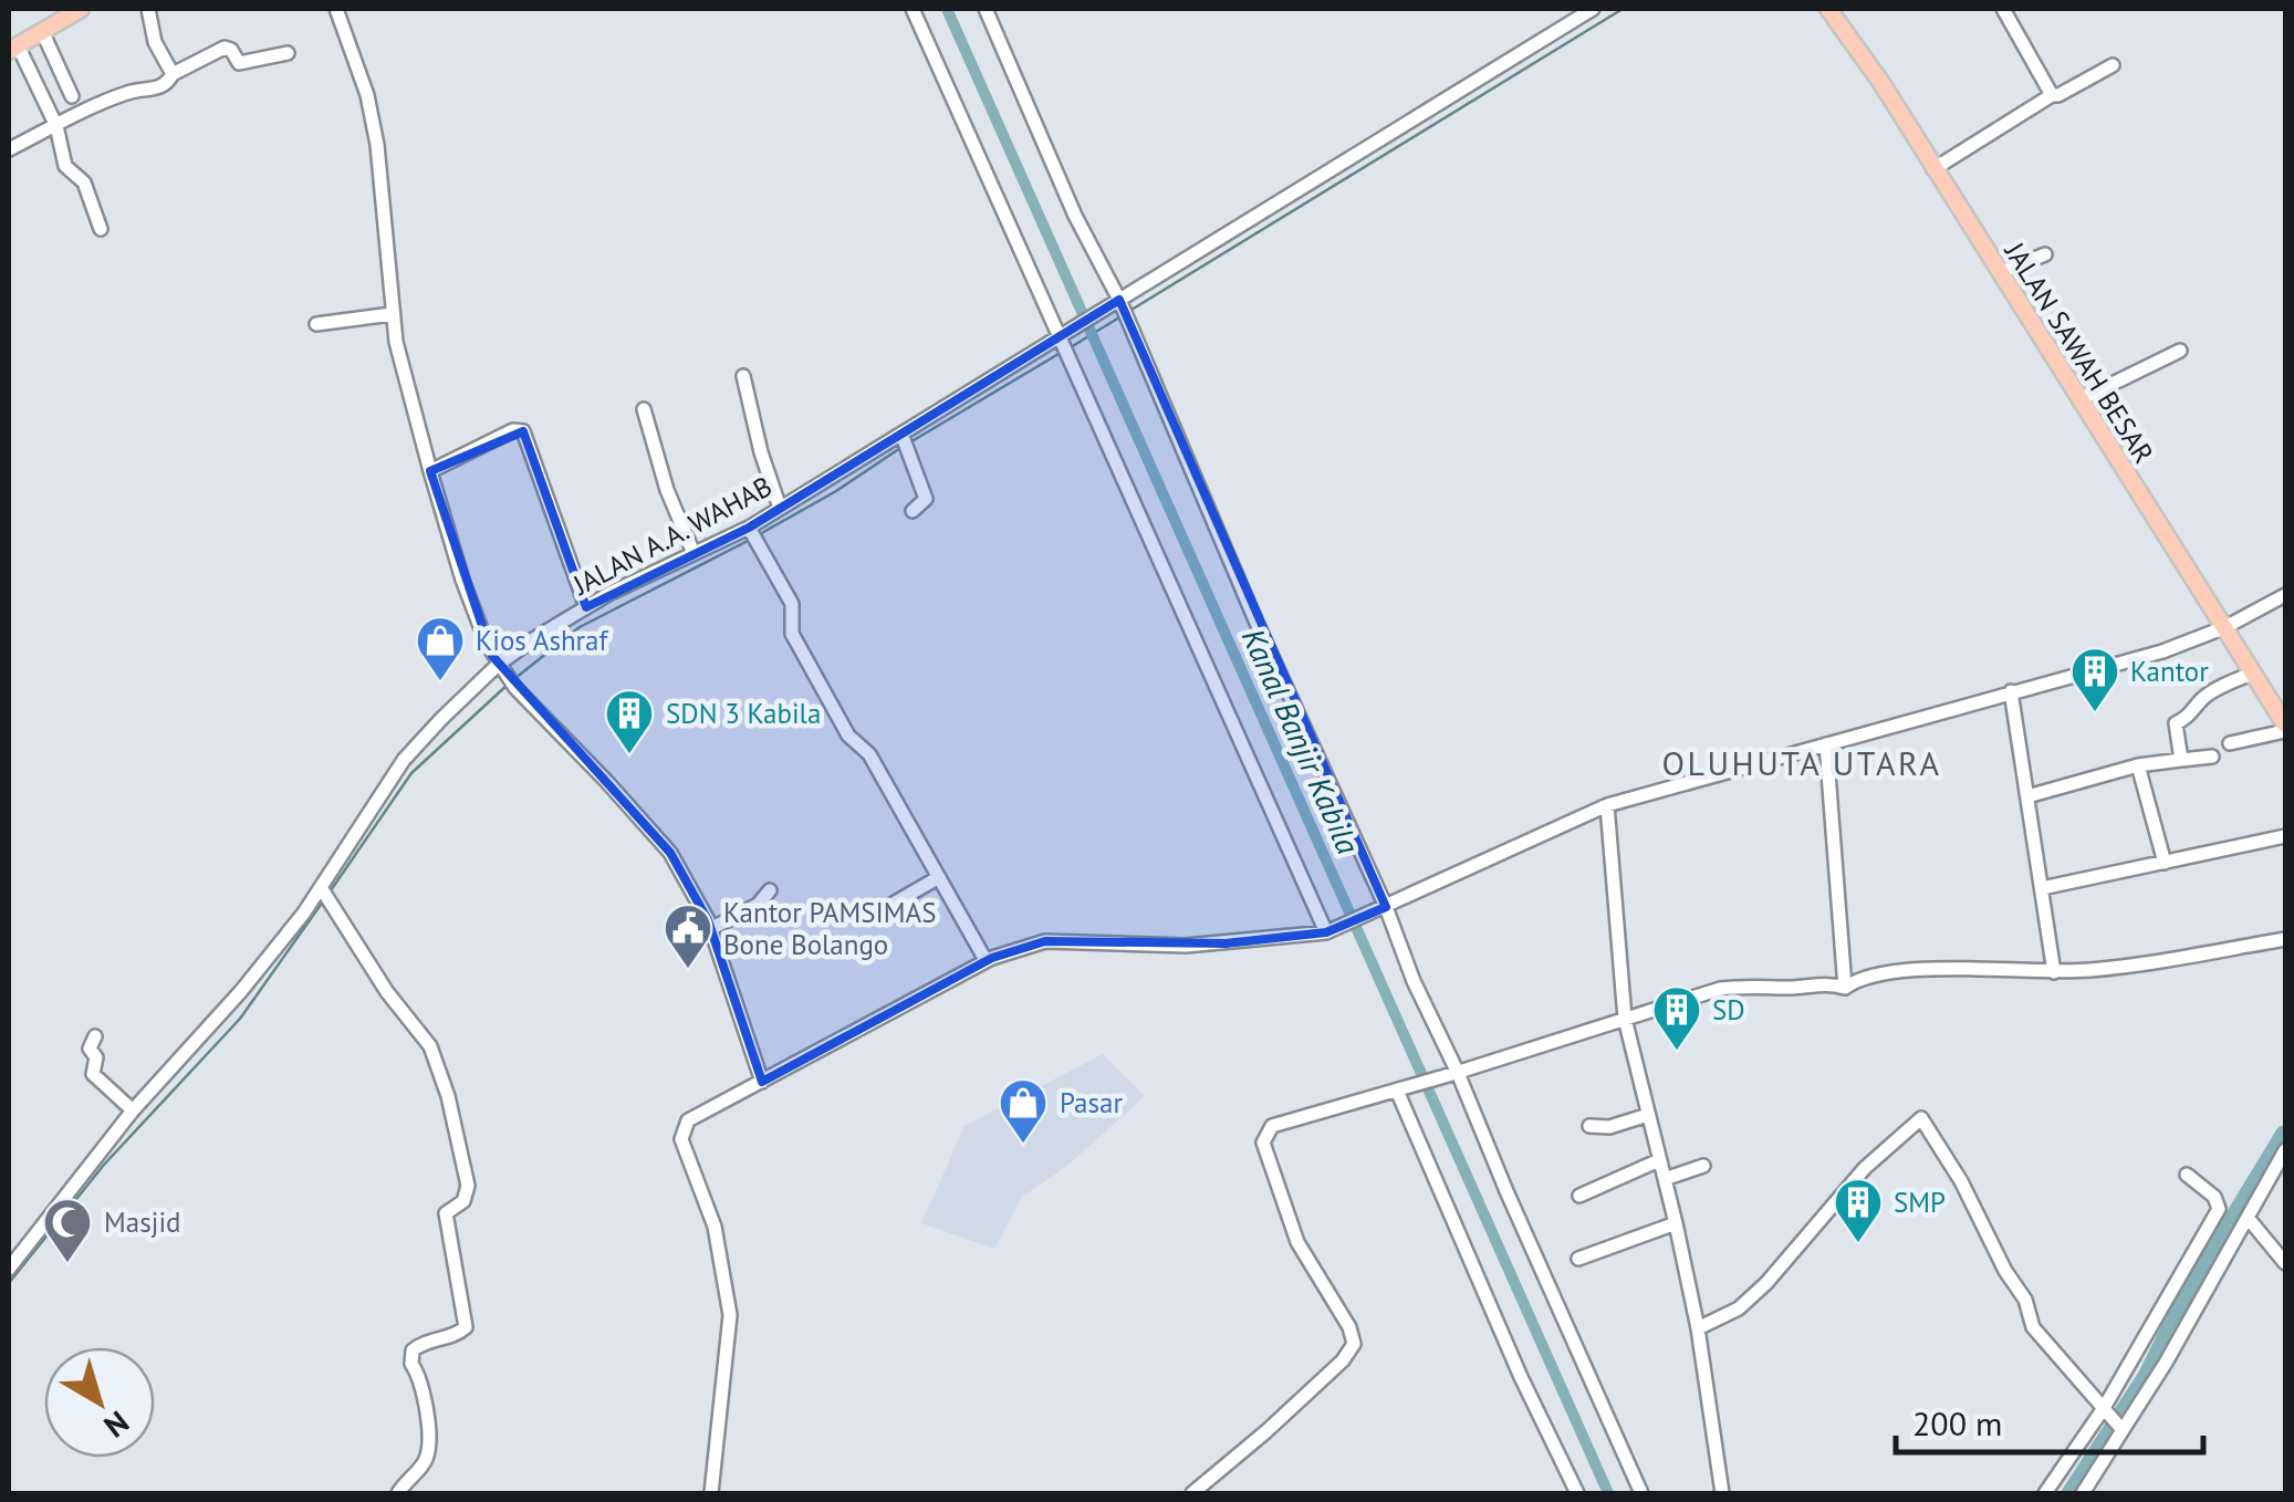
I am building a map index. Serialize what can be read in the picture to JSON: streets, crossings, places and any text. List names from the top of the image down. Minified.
{"streets":{"main road":["JALAN SAWAH BESAR"],"street":["JALAN A.A. WAHAB"]},"districts":["OLUHUTA UTARA"],"water":["Kanal Banjir Kabila"],"places":{"shop":["Kios Ashraf","Pasar"],"building":["Kantor","SDN 3 Kabila","SD","SMP"],"public building":["Kantor PAMSIMAS Bone Bolango"],"mosque":["Masjid"]},"scale_bar":"200 m","north":"bottom right"}
